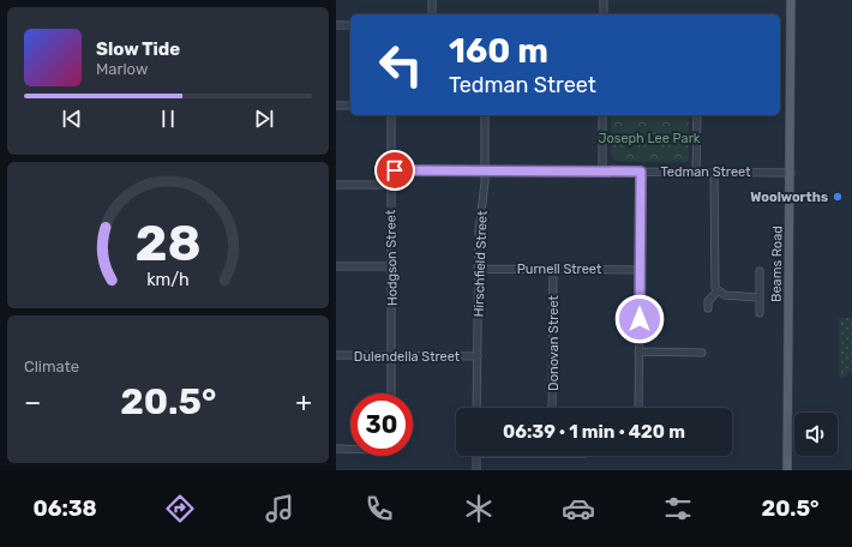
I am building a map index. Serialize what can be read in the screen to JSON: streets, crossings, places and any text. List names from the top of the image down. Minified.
{"streets":{"main road":["Beams Road"],"street":["Tedman Street","Hodgson Street","Hirschfield Street","Purnell Street","Donovan Street","Dulendella Street"]},"crossings":[["Tedman Street","Hodgson Street"],["Tedman Street","Hirschfield Street"],["Tedman Street","Beams Road"],["Hodgson Street","Dulendella Street"],["Hirschfield Street","Purnell Street"],["Hirschfield Street","Dulendella Street"],["Purnell Street","Donovan Street"]],"parks":["Joseph Lee Park"],"places":["Woolworths"],"page":{"turn":["160 m","Tedman Street"],"song":["Slow Tide","Marlow"],"tile":"Climate","heat":["−","20.5°","+"],"limit":"30","trip":"06:39 · 1 min · 420 m","tabs":["06:38","20.5°"],"gauge":["28","km/h"]}}
